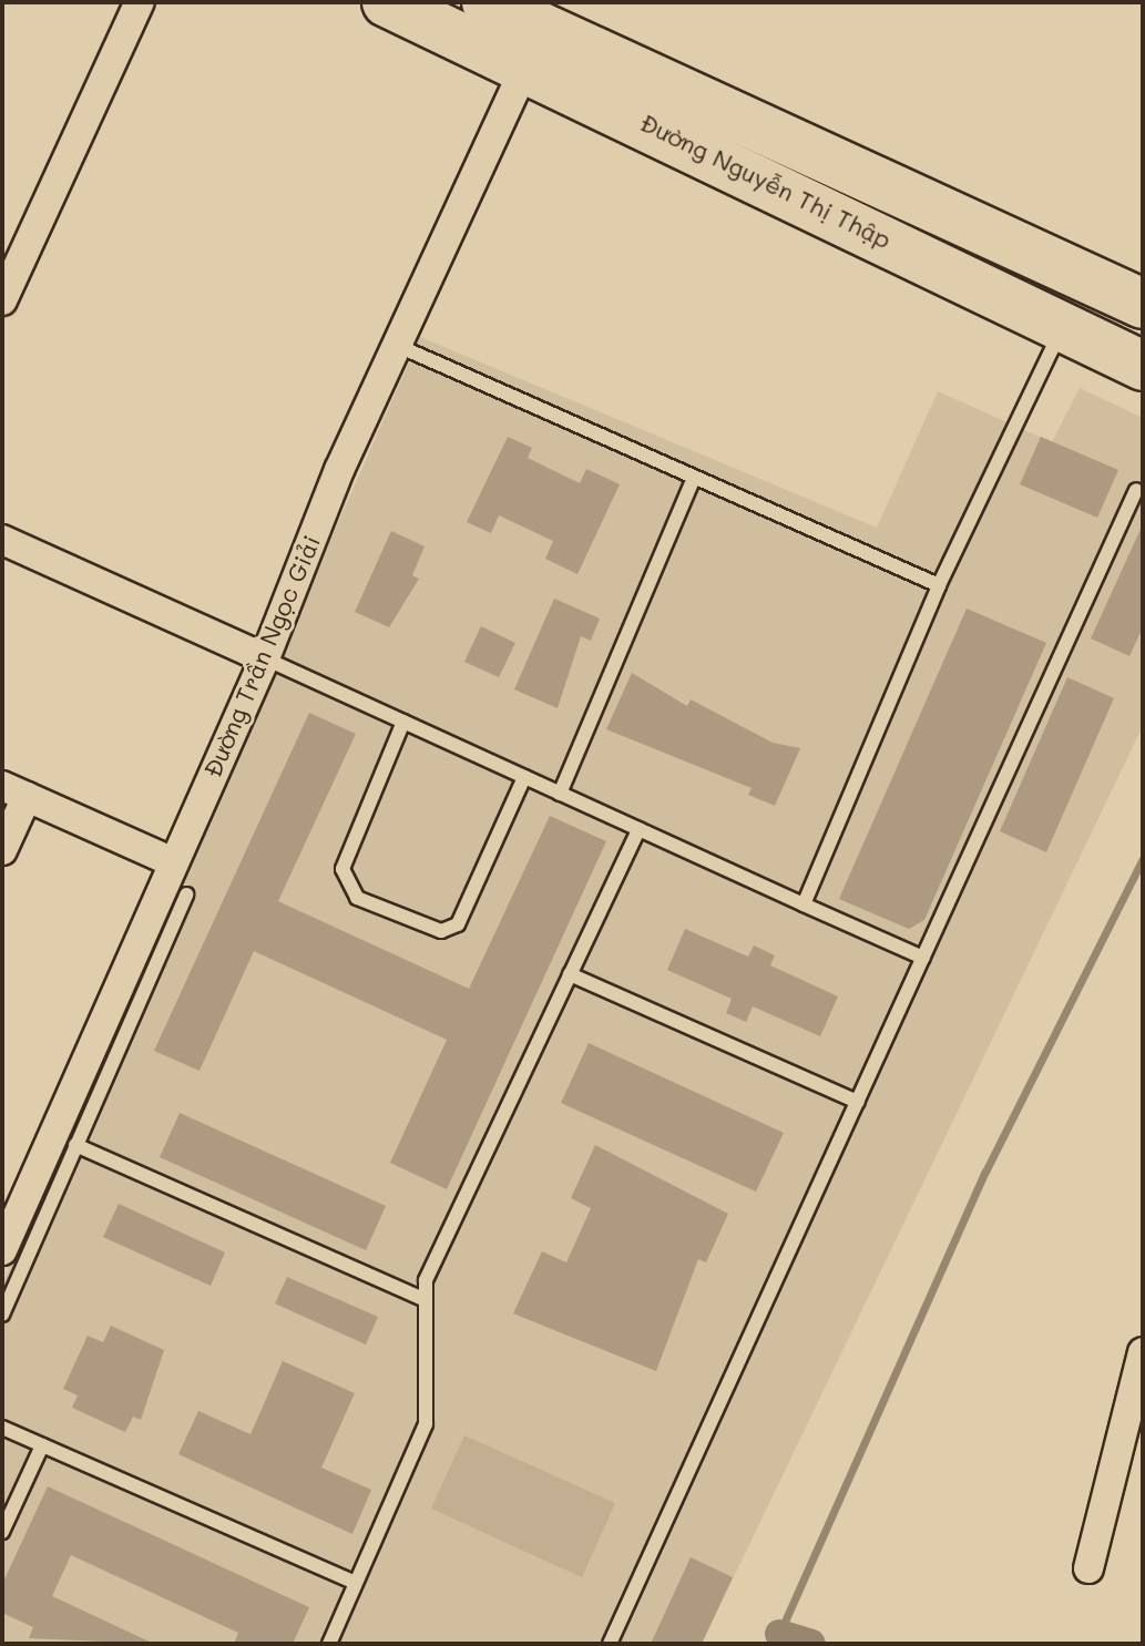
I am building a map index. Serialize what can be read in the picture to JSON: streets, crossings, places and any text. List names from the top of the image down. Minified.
{"streets":{"highway":["Đường Nguyễn Thị Thập"],"street":["Đường Trần Ngọc Giải"]},"crossings":[["Đường Nguyễn Thị Thập","Đường Trần Ngọc Giải"]]}
